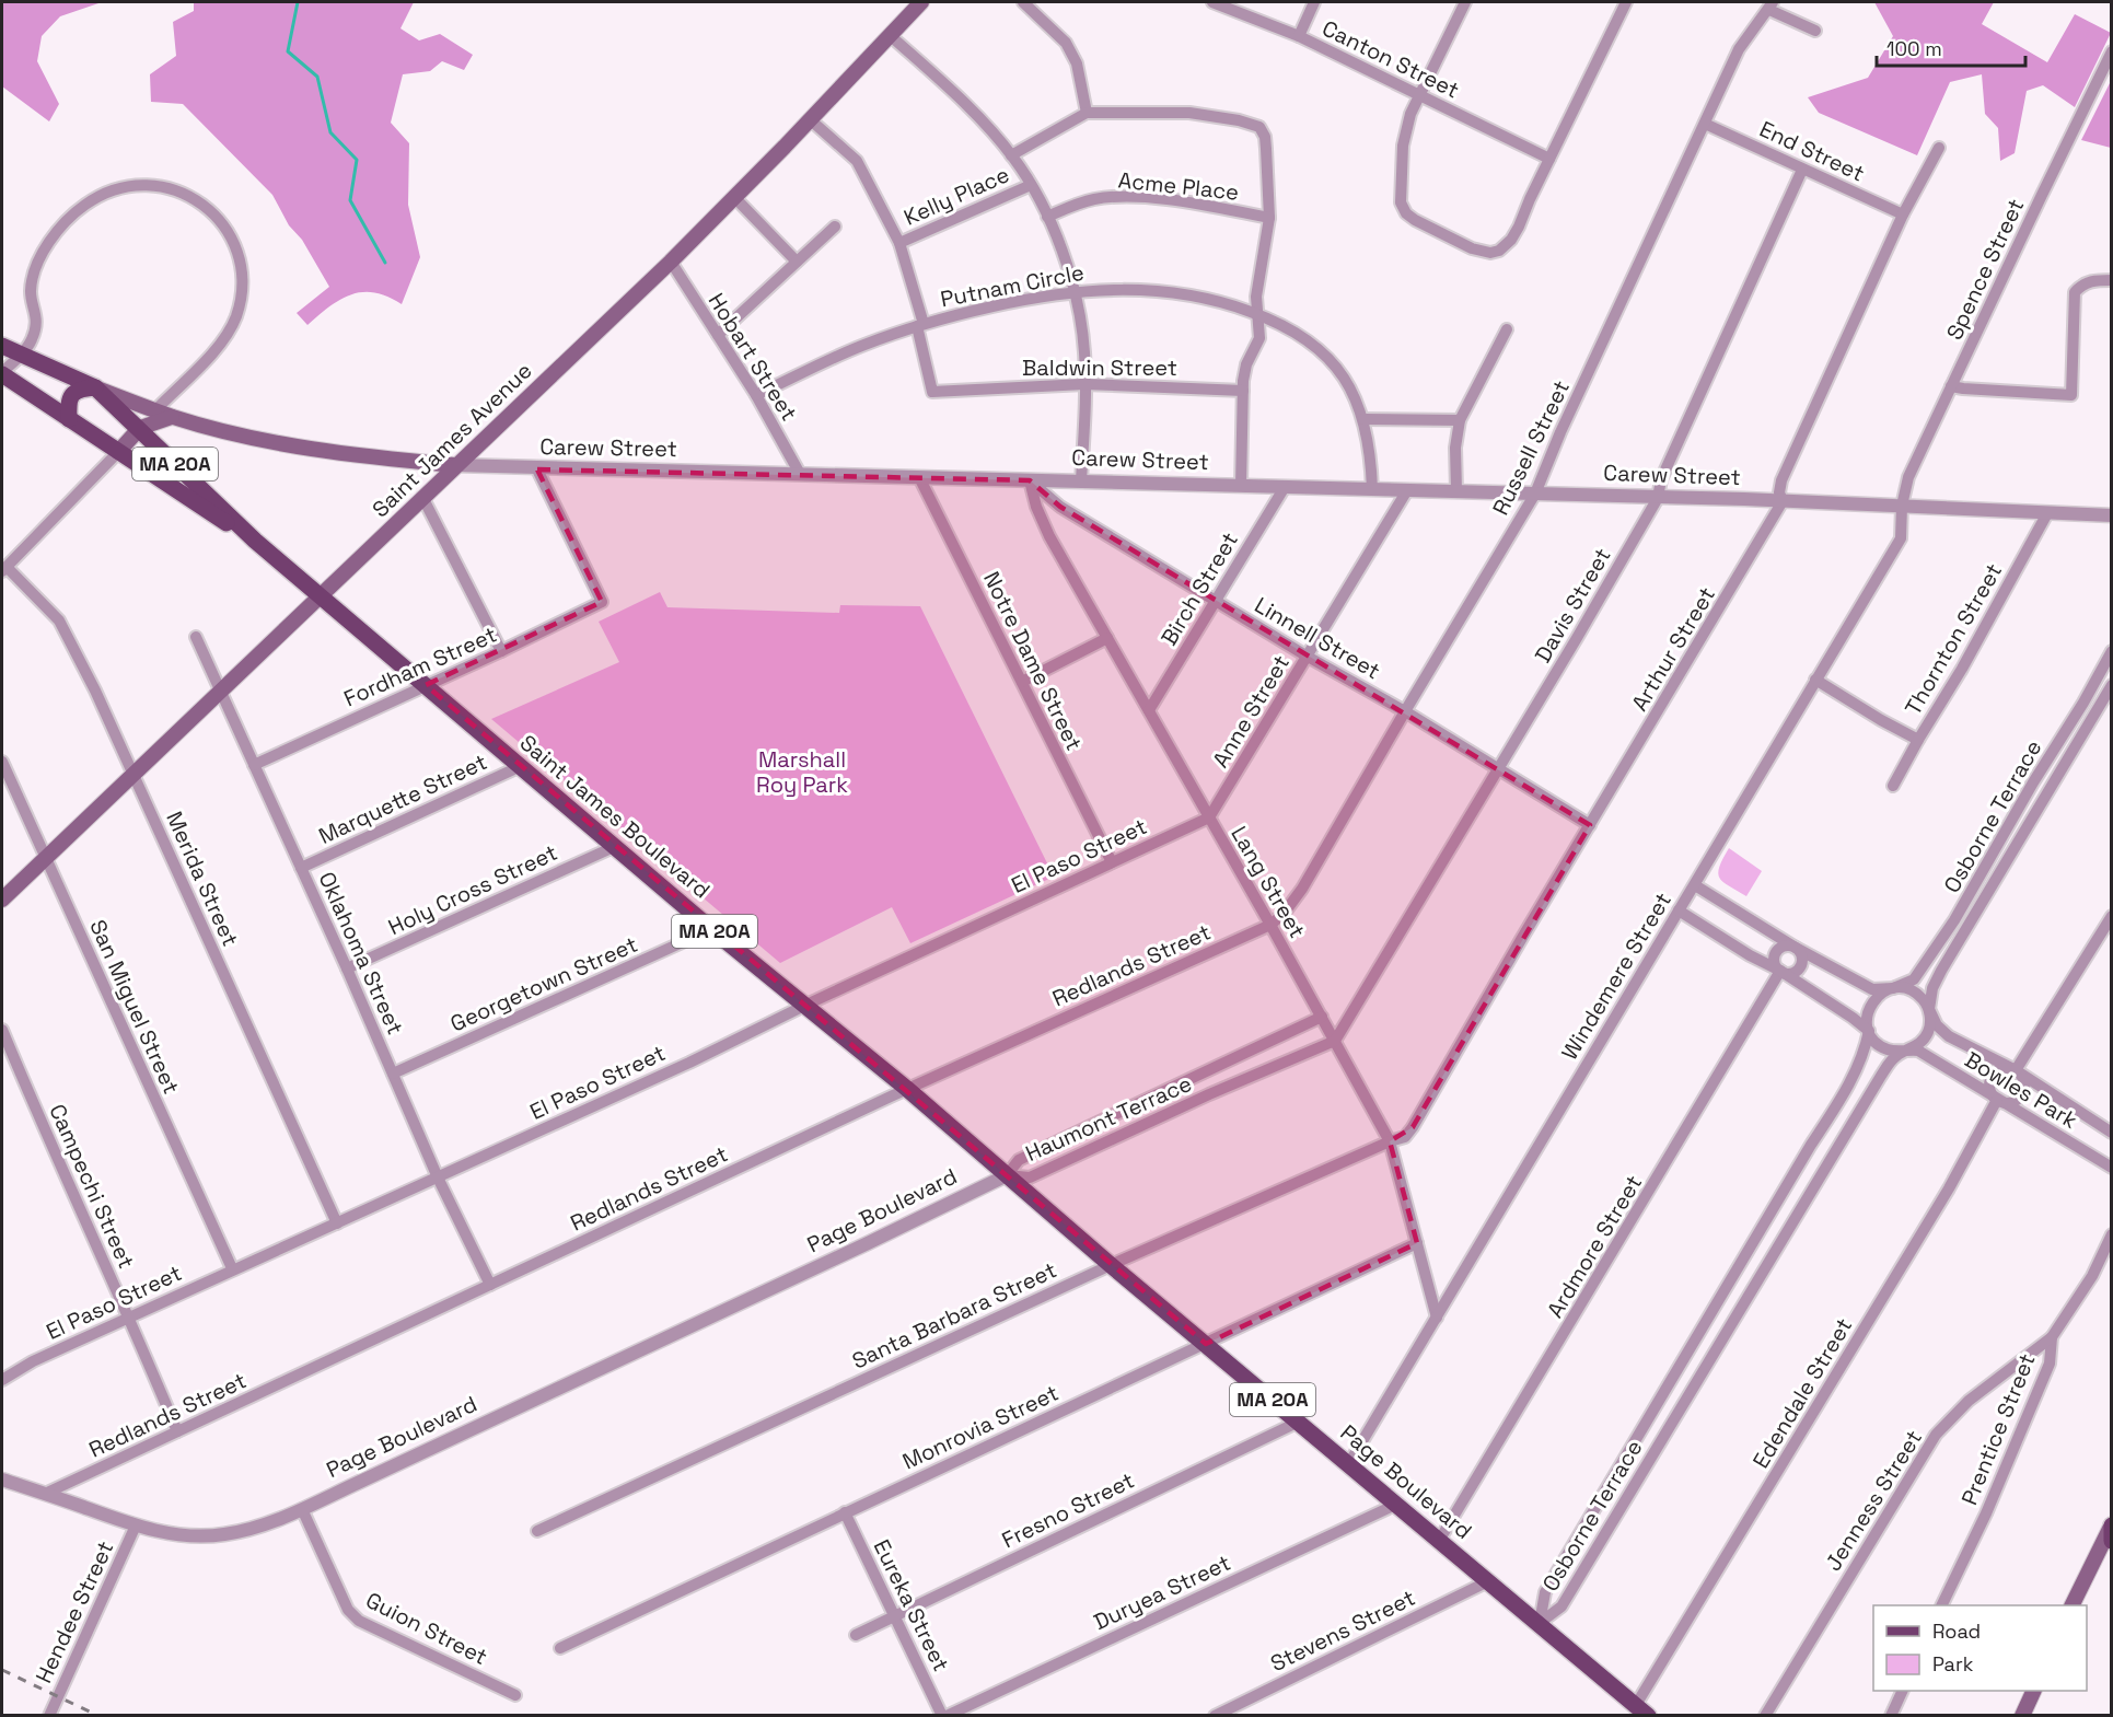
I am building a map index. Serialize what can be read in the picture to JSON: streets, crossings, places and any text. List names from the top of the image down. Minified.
{"streets":{"main road":["Saint James Avenue","Carew Street","MA 20A","Saint James Boulevard","Page Boulevard"],"street":["Canton Street","End Street","Acme Place","Kelly Place","Spence Street","Putnam Circle","Hobart Street","Baldwin Street","Russell Street","Birch Street","Davis Street","Linnell Street","Thornton Street","Arthur Street","Notre Dame Street","Fordham Street","Anne Street","Marquette Street","Osborne Terrace","El Paso Street","Merida Street","Lang Street","Holy Cross Street","Oklahoma Street","Redlands Street","Windemere Street","Georgetown Street","San Miguel Street","Bowles Park","Haumont Terrace","Campechi Street","Ardmore Street","Santa Barbara Street","Edendale Street","Monrovia Street","Prentice Street","Jenness Street","Fresno Street","Duryea Street","Eureka Street","Hendee Street","Guion Street","Stevens Street"]},"crossings":[["End Street","Russell Street"],["End Street","Davis Street"],["End Street","Arthur Street"],["Spence Street","Carew Street"],["Spence Street","Windemere Street"],["Putnam Circle","Hobart Street"],["Putnam Circle","Baldwin Street"],["Putnam Circle","Carew Street"],["Hobart Street","Saint James Avenue"],["Hobart Street","Carew Street"],["Saint James Avenue","Carew Street"],["Saint James Avenue","Saint James Boulevard"],["Saint James Avenue","Merida Street"],["Saint James Avenue","Oklahoma Street"],["Saint James Avenue","San Miguel Street"],["Carew Street","Russell Street"],["Carew Street","Birch Street"],["Carew Street","Davis Street"],["Carew Street","Linnell Street"],["Carew Street","Thornton Street"],["Carew Street","Arthur Street"],["Carew Street","Notre Dame Street"],["Carew Street","Fordham Street"],["Carew Street","Anne Street"],["Carew Street","Saint James Boulevard"],["Carew Street","Lang Street"],["Carew Street","Windemere Street"],["Russell Street","Linnell Street"],["Russell Street","Lang Street"],["Russell Street","Redlands Street"],["MA 20A","Saint James Boulevard"],["Birch Street","Linnell Street"],["Birch Street","Lang Street"],["Davis Street","Linnell Street"],["Davis Street","Lang Street"],["Davis Street","Haumont Terrace"],["Linnell Street","Arthur Street"],["Linnell Street","Anne Street"],["Linnell Street","Lang Street"],["Arthur Street","Lang Street"],["Arthur Street","Santa Barbara Street"],["Notre Dame Street","El Paso Street"],["Fordham Street","Saint James Boulevard"],["Fordham Street","Oklahoma Street"],["Anne Street","El Paso Street"],["Anne Street","Lang Street"],["Marquette Street","Saint James Boulevard"],["Marquette Street","Oklahoma Street"],["Saint James Boulevard","El Paso Street"],["Saint James Boulevard","Holy Cross Street"],["Saint James Boulevard","Redlands Street"],["Saint James Boulevard","Georgetown Street"],["Saint James Boulevard","Haumont Terrace"],["Saint James Boulevard","Page Boulevard"],["Osborne Terrace","Bowles Park"],["Osborne Terrace","Page Boulevard"],["El Paso Street","Merida Street"],["El Paso Street","Lang Street"],["El Paso Street","Oklahoma Street"],["El Paso Street","San Miguel Street"],["El Paso Street","Campechi Street"],["Lang Street","Redlands Street"],["Lang Street","Windemere Street"],["Lang Street","Haumont Terrace"],["Lang Street","Santa Barbara Street"],["Lang Street","Monrovia Street"],["Holy Cross Street","Oklahoma Street"],["Oklahoma Street","Redlands Street"],["Oklahoma Street","Georgetown Street"],["Redlands Street","Campechi Street"],["Redlands Street","Page Boulevard"],["Windemere Street","Bowles Park"],["Windemere Street","Page Boulevard"],["Bowles Park","Ardmore Street"],["Bowles Park","Edendale Street"],["Haumont Terrace","Page Boulevard"],["Page Boulevard","Ardmore Street"],["Page Boulevard","Santa Barbara Street"],["Page Boulevard","Edendale Street"],["Page Boulevard","Monrovia Street"],["Page Boulevard","Fresno Street"],["Page Boulevard","Duryea Street"],["Page Boulevard","Hendee Street"],["Page Boulevard","Guion Street"],["Page Boulevard","Stevens Street"],["Monrovia Street","Eureka Street"],["Prentice Street","Jenness Street"],["Fresno Street","Eureka Street"],["Duryea Street","Eureka Street"]],"parks":["Marshall Roy Park"],"legend":["Road","Park"],"scale_bar":"100 m"}
